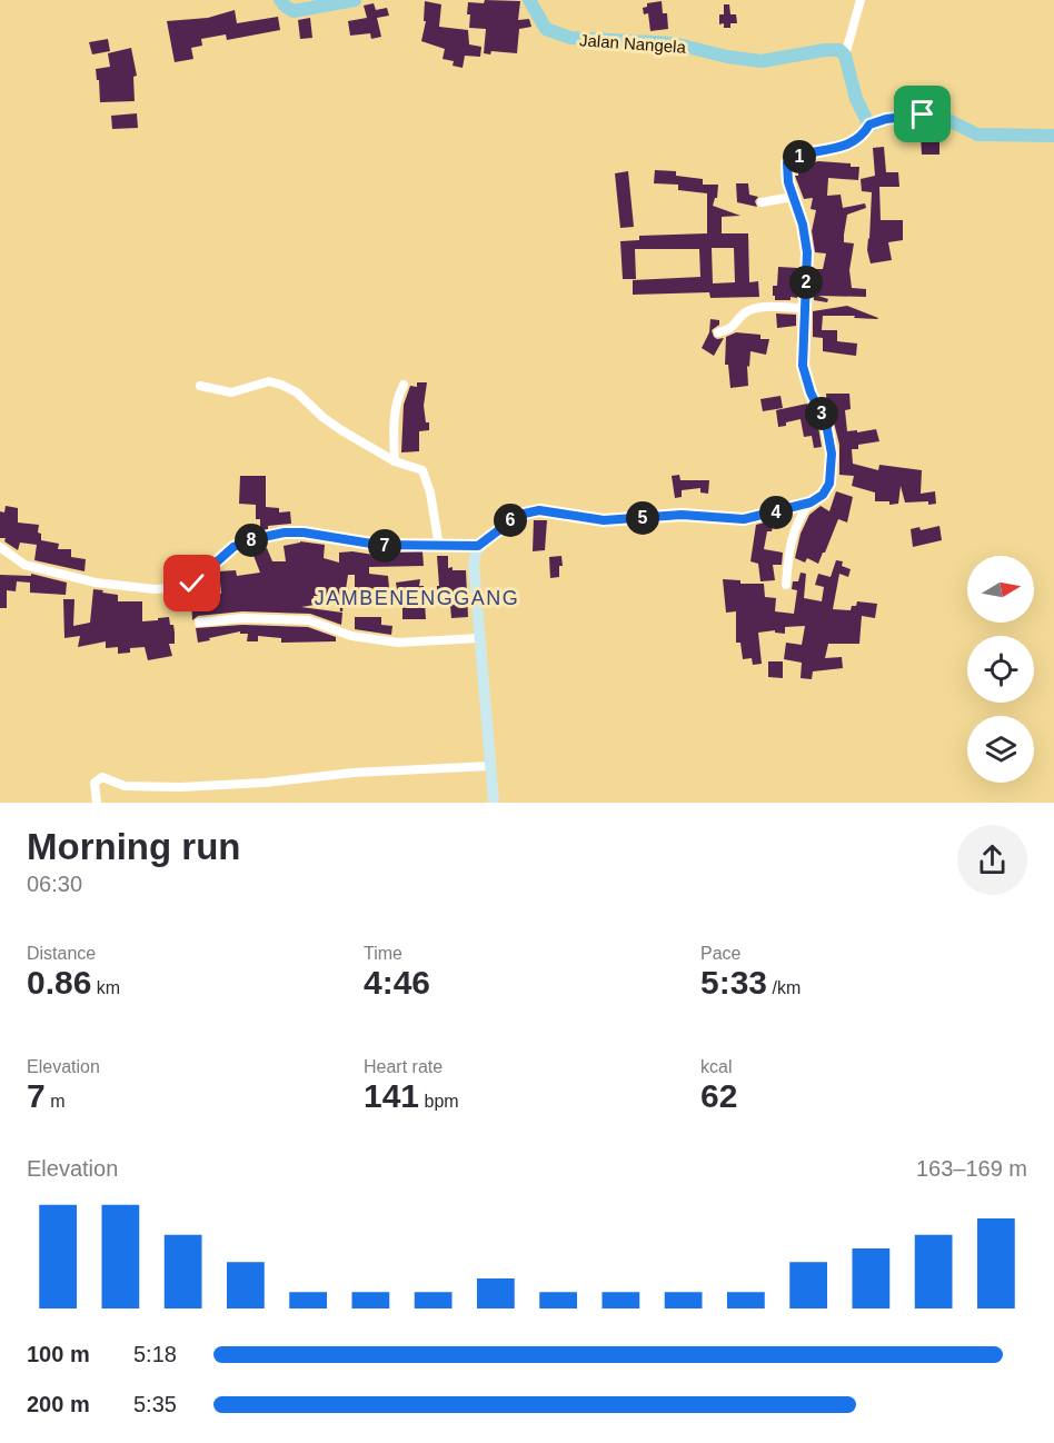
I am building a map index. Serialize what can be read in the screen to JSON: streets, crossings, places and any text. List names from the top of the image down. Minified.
{"streets":{"main road":["Jalan Nangela"]},"districts":["JAMBENENGGANG"],"north":"right","page":{"pins":["1","2","3","4","5","6","8","7"],"heading":["Morning run","06:30"],"stats":[["Distance","0.86 km"],["Time","4:46"],["Pace","5:33 /km"],["Elevation","7 m"],["Heart rate","141 bpm"],["kcal","62"]],"chart":["Elevation","163–169 m"],"list":[{"name":"100 m","note":"5:18"},{"name":"200 m","note":"5:35"}]}}
